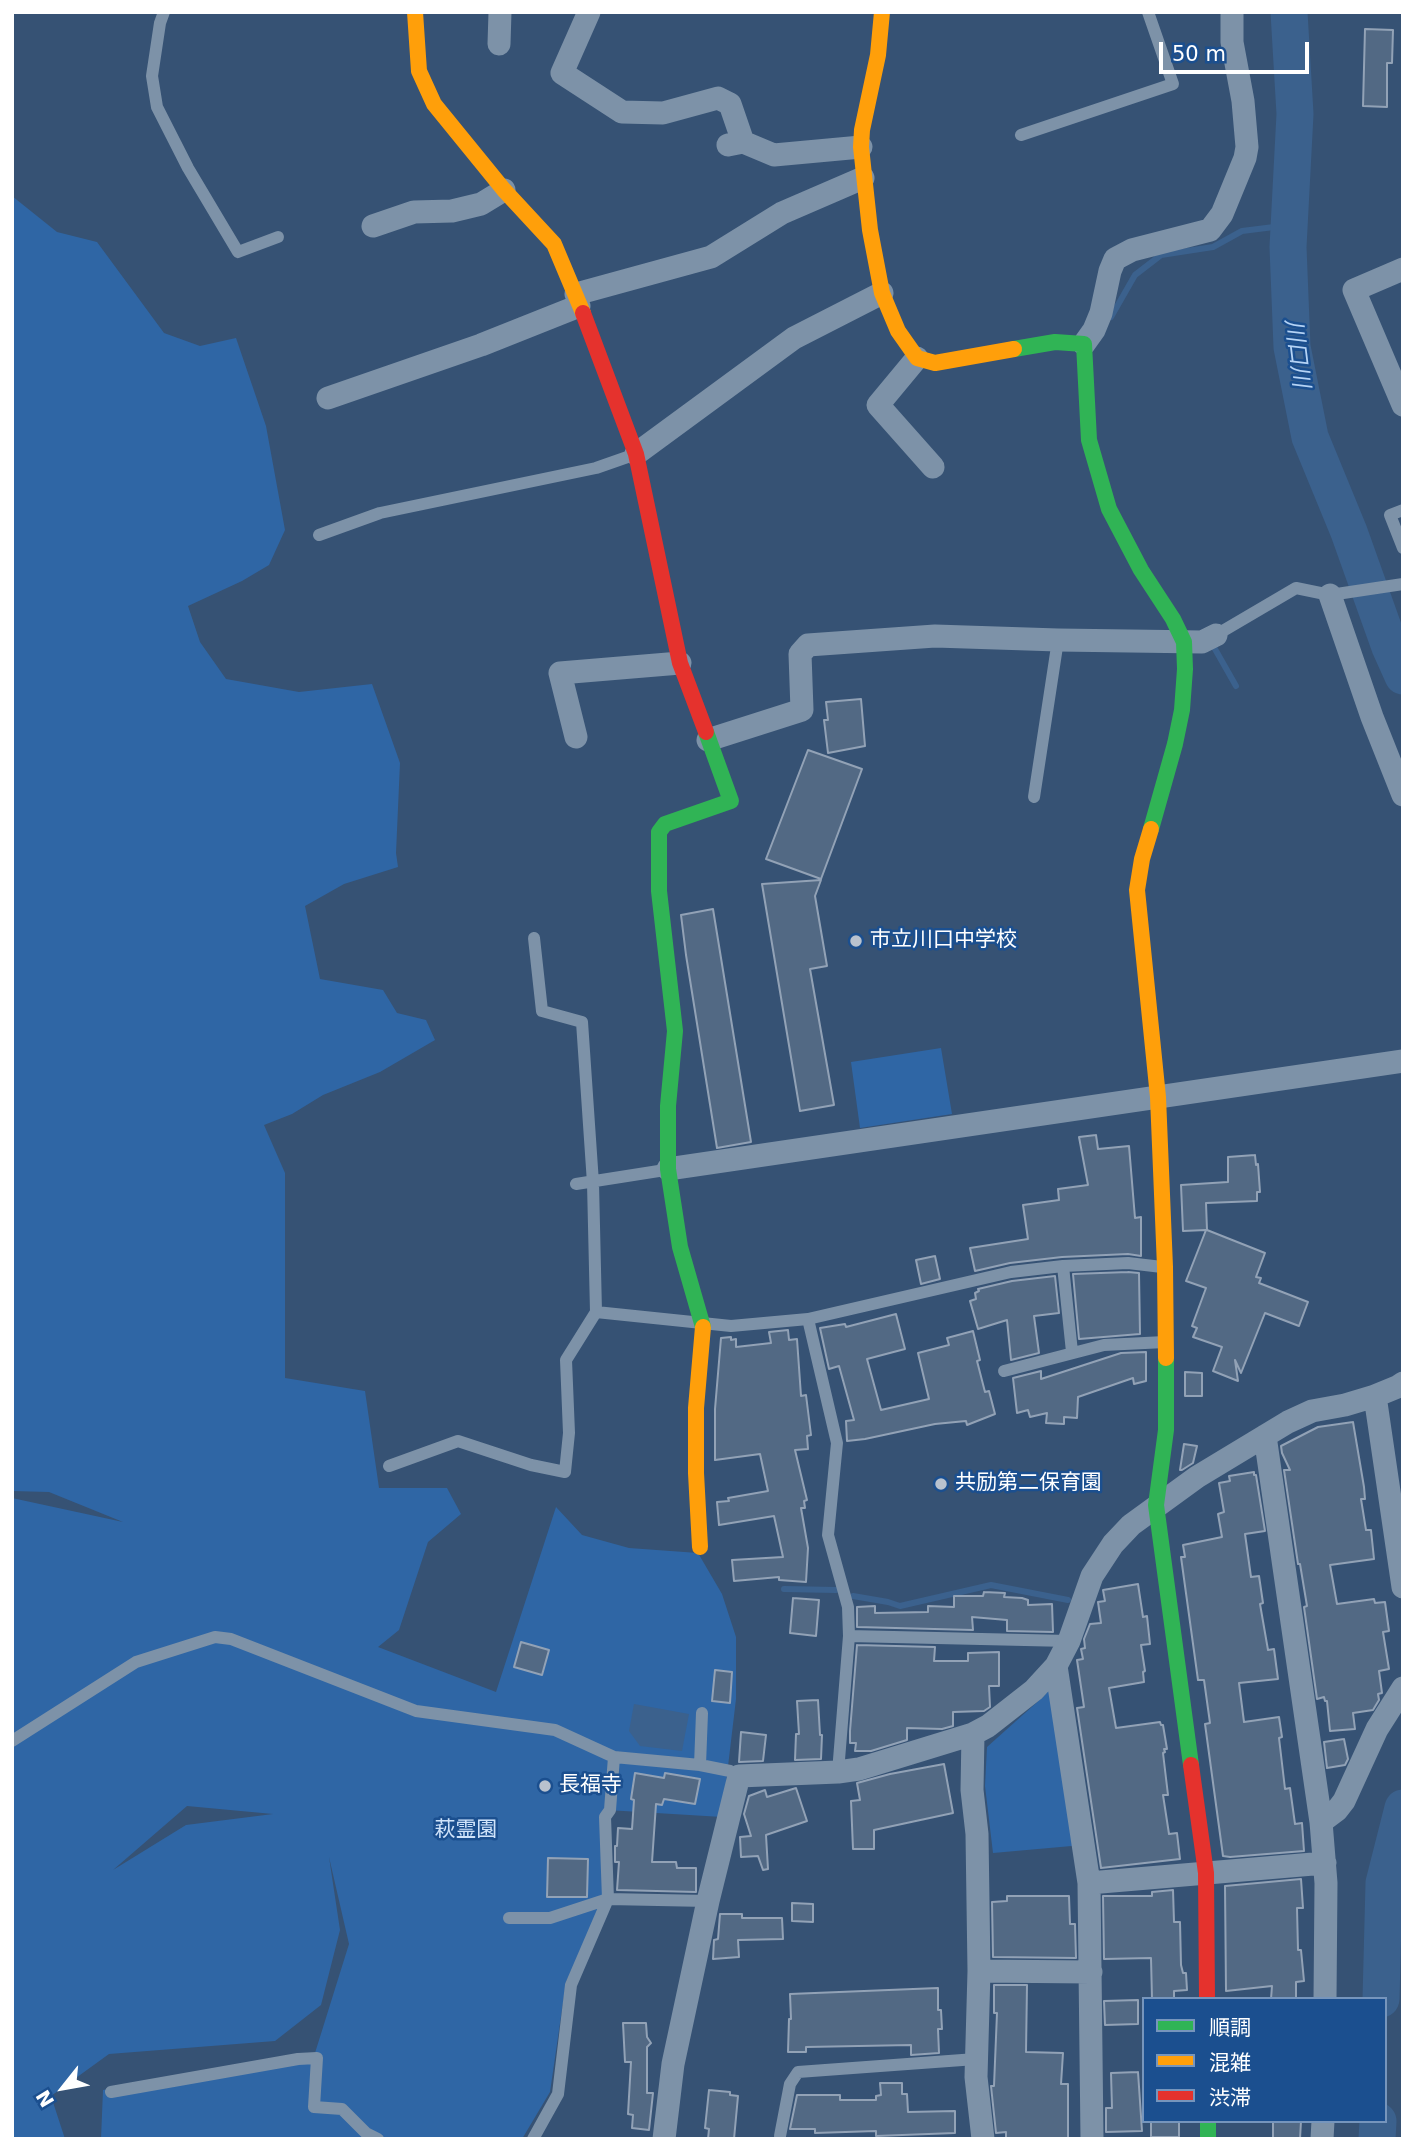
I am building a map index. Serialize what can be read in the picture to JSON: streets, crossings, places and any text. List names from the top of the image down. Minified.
{"water":["川口川"],"parks":["萩霊園"],"places":["市立川口中学校","共励第二保育園","長福寺"],"legend":["順調","混雑","渋滞"],"scale_bar":"50 m","north":"bottom left"}
